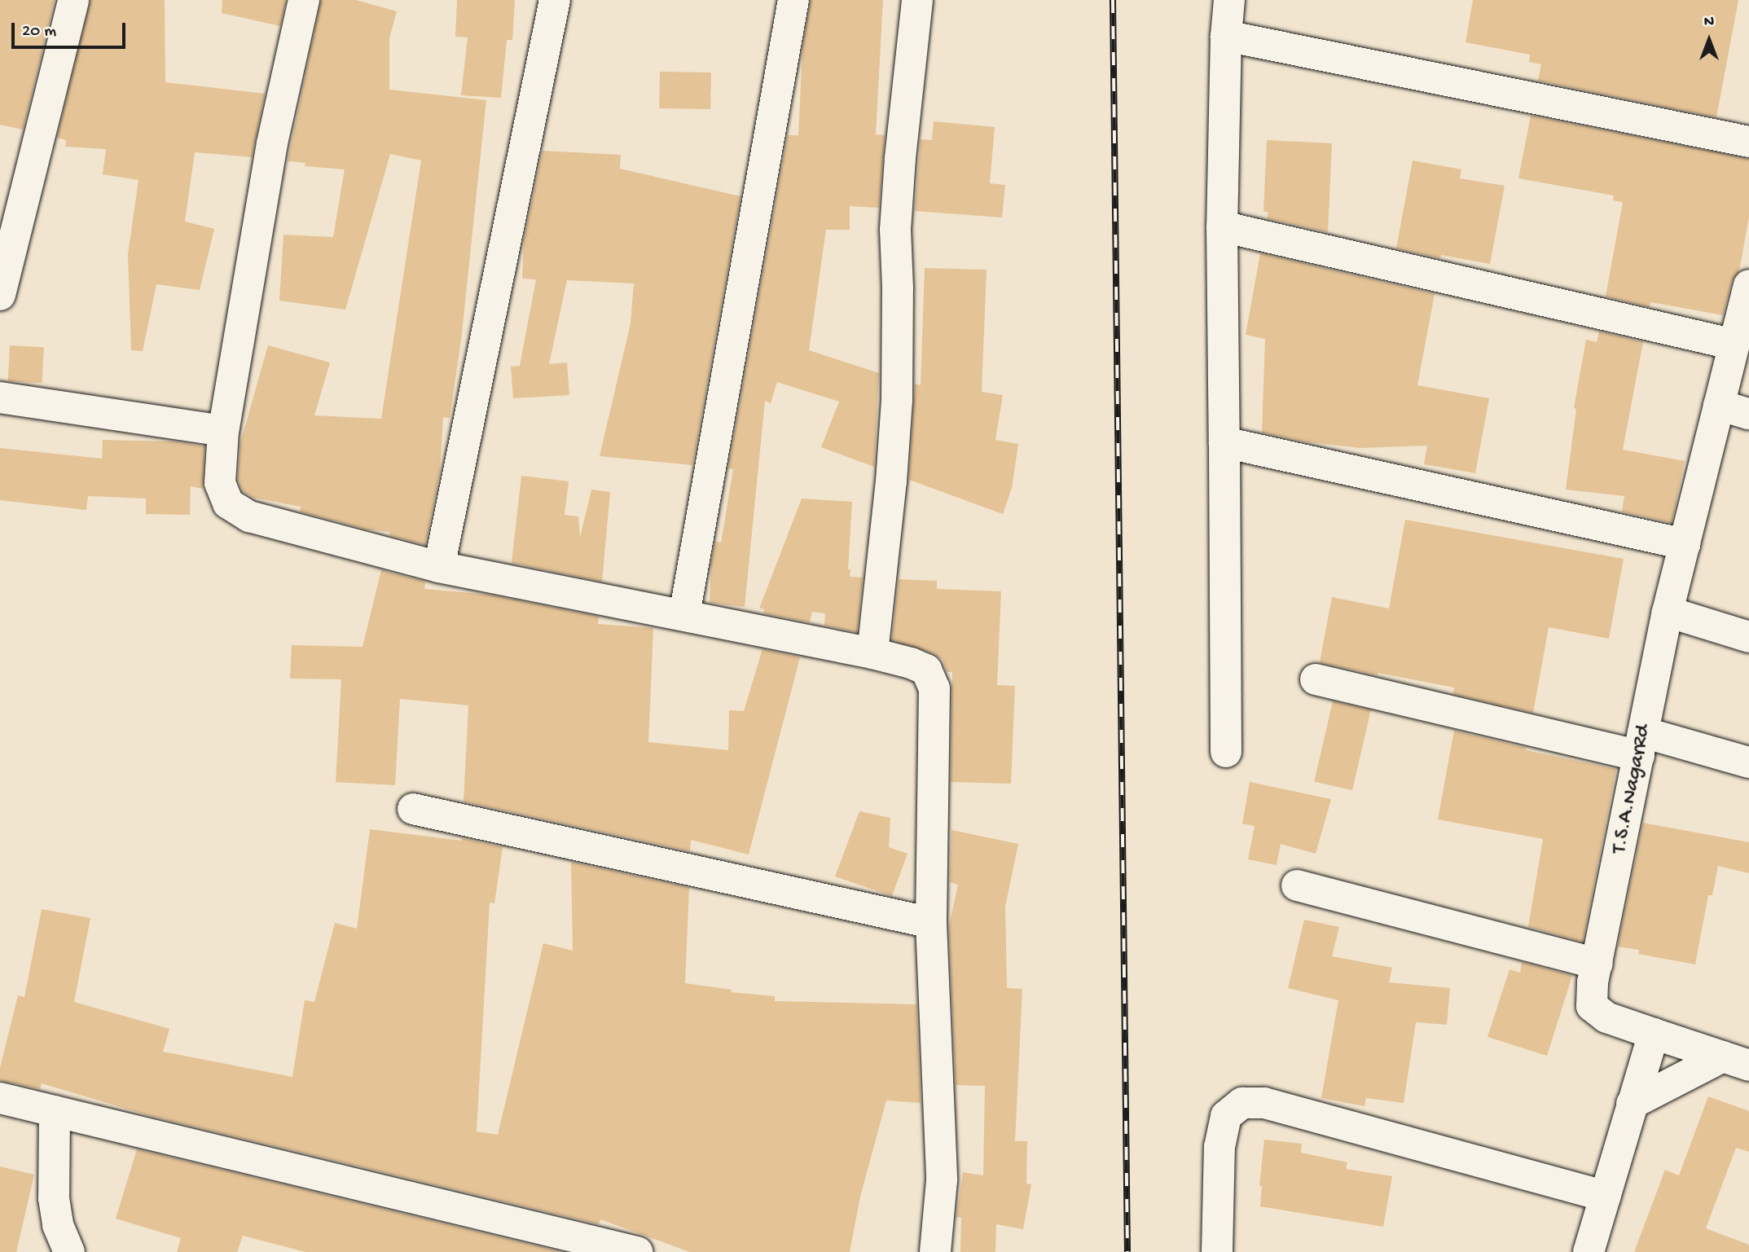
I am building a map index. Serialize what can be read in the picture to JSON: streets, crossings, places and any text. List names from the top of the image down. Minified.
{"streets":{"street":["T.S.A.NagarRd"]},"scale_bar":"20 m","north":"top"}
